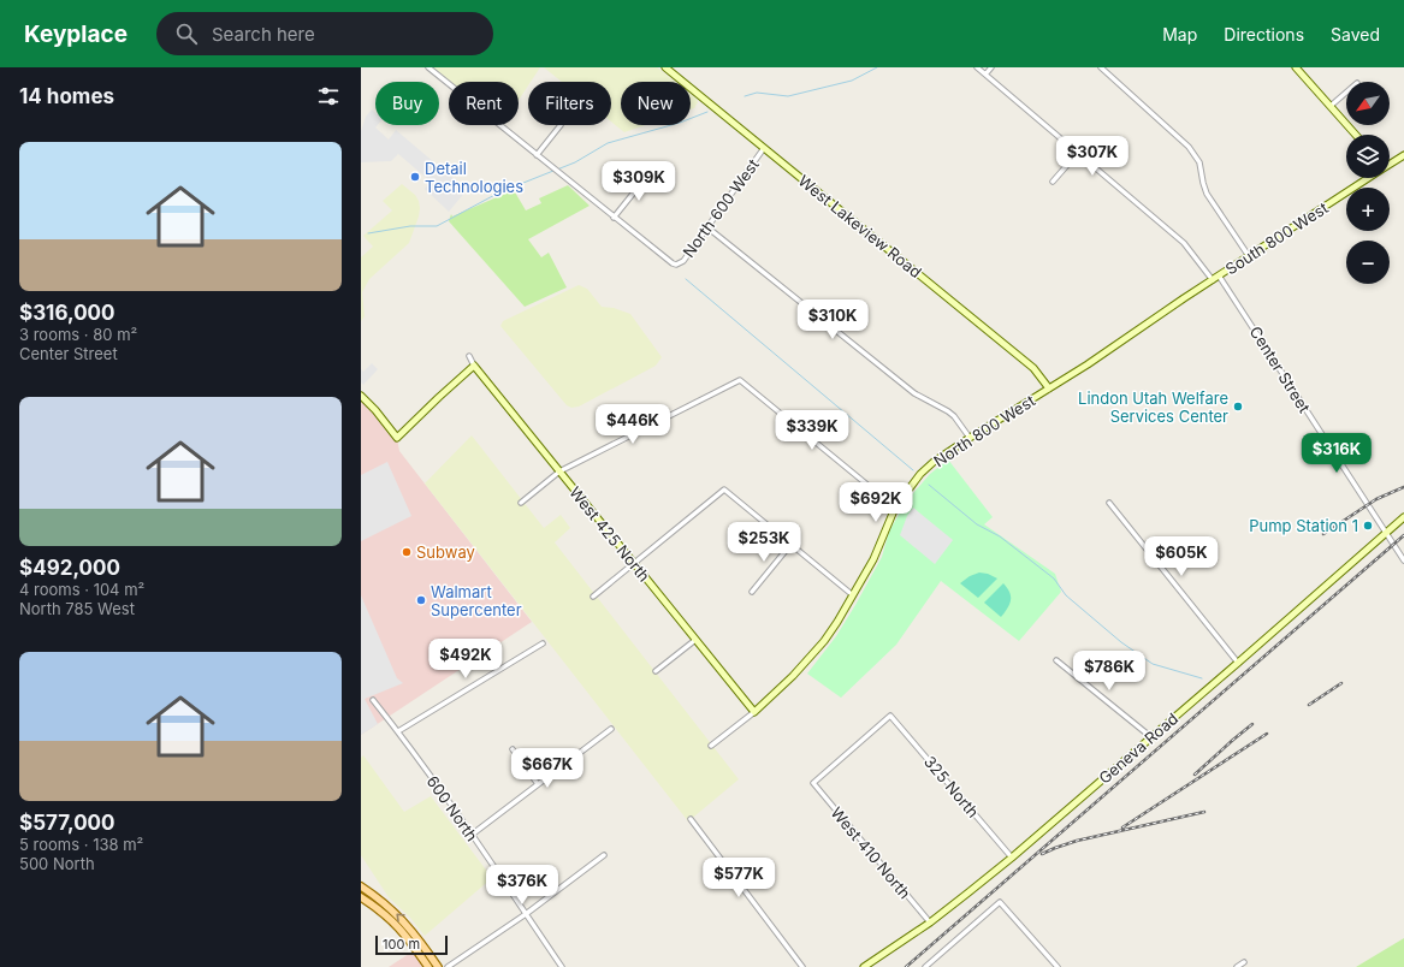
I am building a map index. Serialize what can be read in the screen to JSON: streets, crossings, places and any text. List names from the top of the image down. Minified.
{"streets":{"street":["North 600 West","West Lakeview Road","South 800 West","Center Street","North 800 West","West 425 North","Geneva Road","325 North","600 North","West 410 North"]},"crossings":[["North 600 West","West Lakeview Road"],["West Lakeview Road","North 800 West"],["South 800 West","Center Street"],["South 800 West","North 800 West"],["Center Street","North 800 West"],["Center Street","Geneva Road"],["North 800 West","West 425 North"],["Geneva Road","325 North"],["Geneva Road","West 410 North"],["325 North","West 410 North"]],"places":["Detail Technologies","Lindon Utah Welfare Services Center","Pump Station 1","Subway","Walmart Supercenter"],"scale_bar":"100 m","north":"bottom left","page":{"header":"Keyplace","search":"Search here","nav":["Map","Directions","Saved"],"heading":"14 homes","map_buttons":["+","−"],"chip":["Buy","Rent","Filters","New"],"list":[{"name":"$316,000","note":"3 rooms · 80 m² · Center Street"},{"name":"$492,000","note":"4 rooms · 104 m² · North 785 West"},{"name":"$577,000","note":"5 rooms · 138 m² · 500 North"}],"price":["$307K","$309K","$310K","$446K","$339K","$316K","$692K","$253K","$605K","$492K","$786K","$667K","$577K","$376K"],"scale":"100 m"}}
